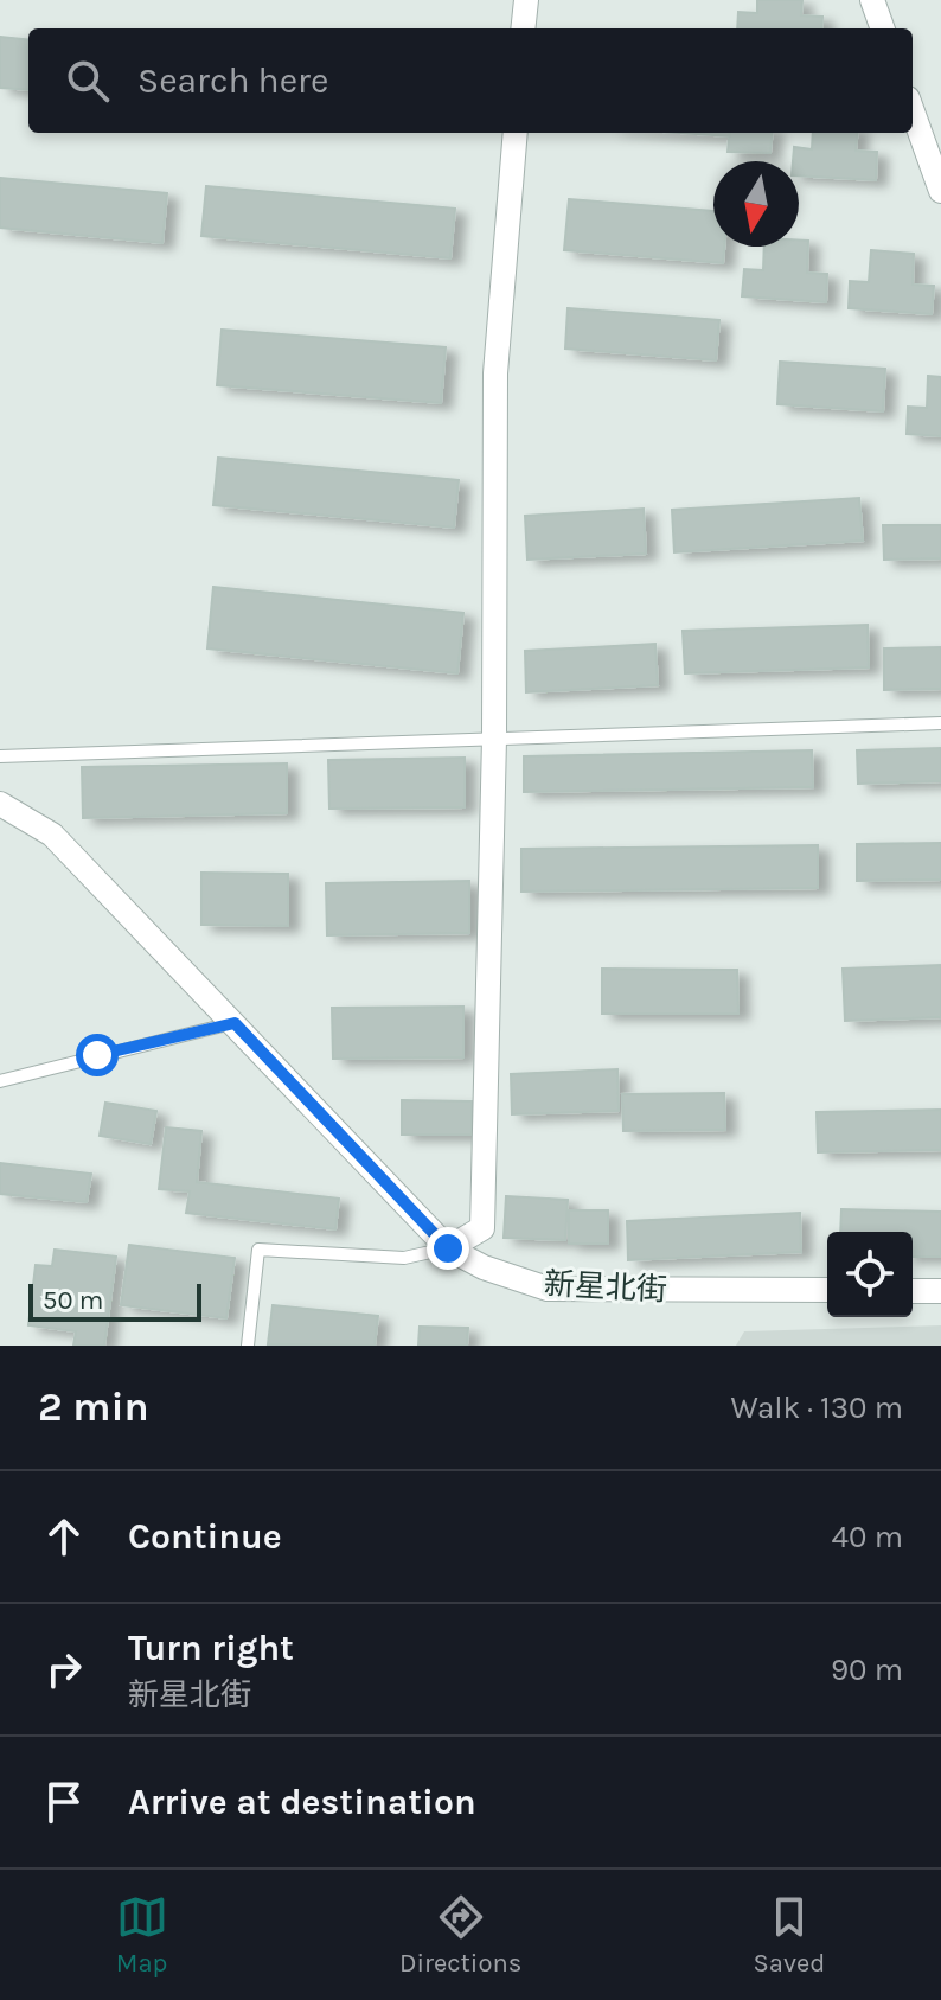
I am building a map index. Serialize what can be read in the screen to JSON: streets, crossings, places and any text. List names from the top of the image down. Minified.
{"streets":{"street":["新星北街"]},"scale_bar":"50 m","north":"bottom","page":{"search":"Search here","scale":"50 m","heading":["2 min","Walk · 130 m"],"list":[["Continue","40 m"],["Turn right","新星北街","90 m"],"Arrive at destination"],"nav":["Map","Directions","Saved"]}}
